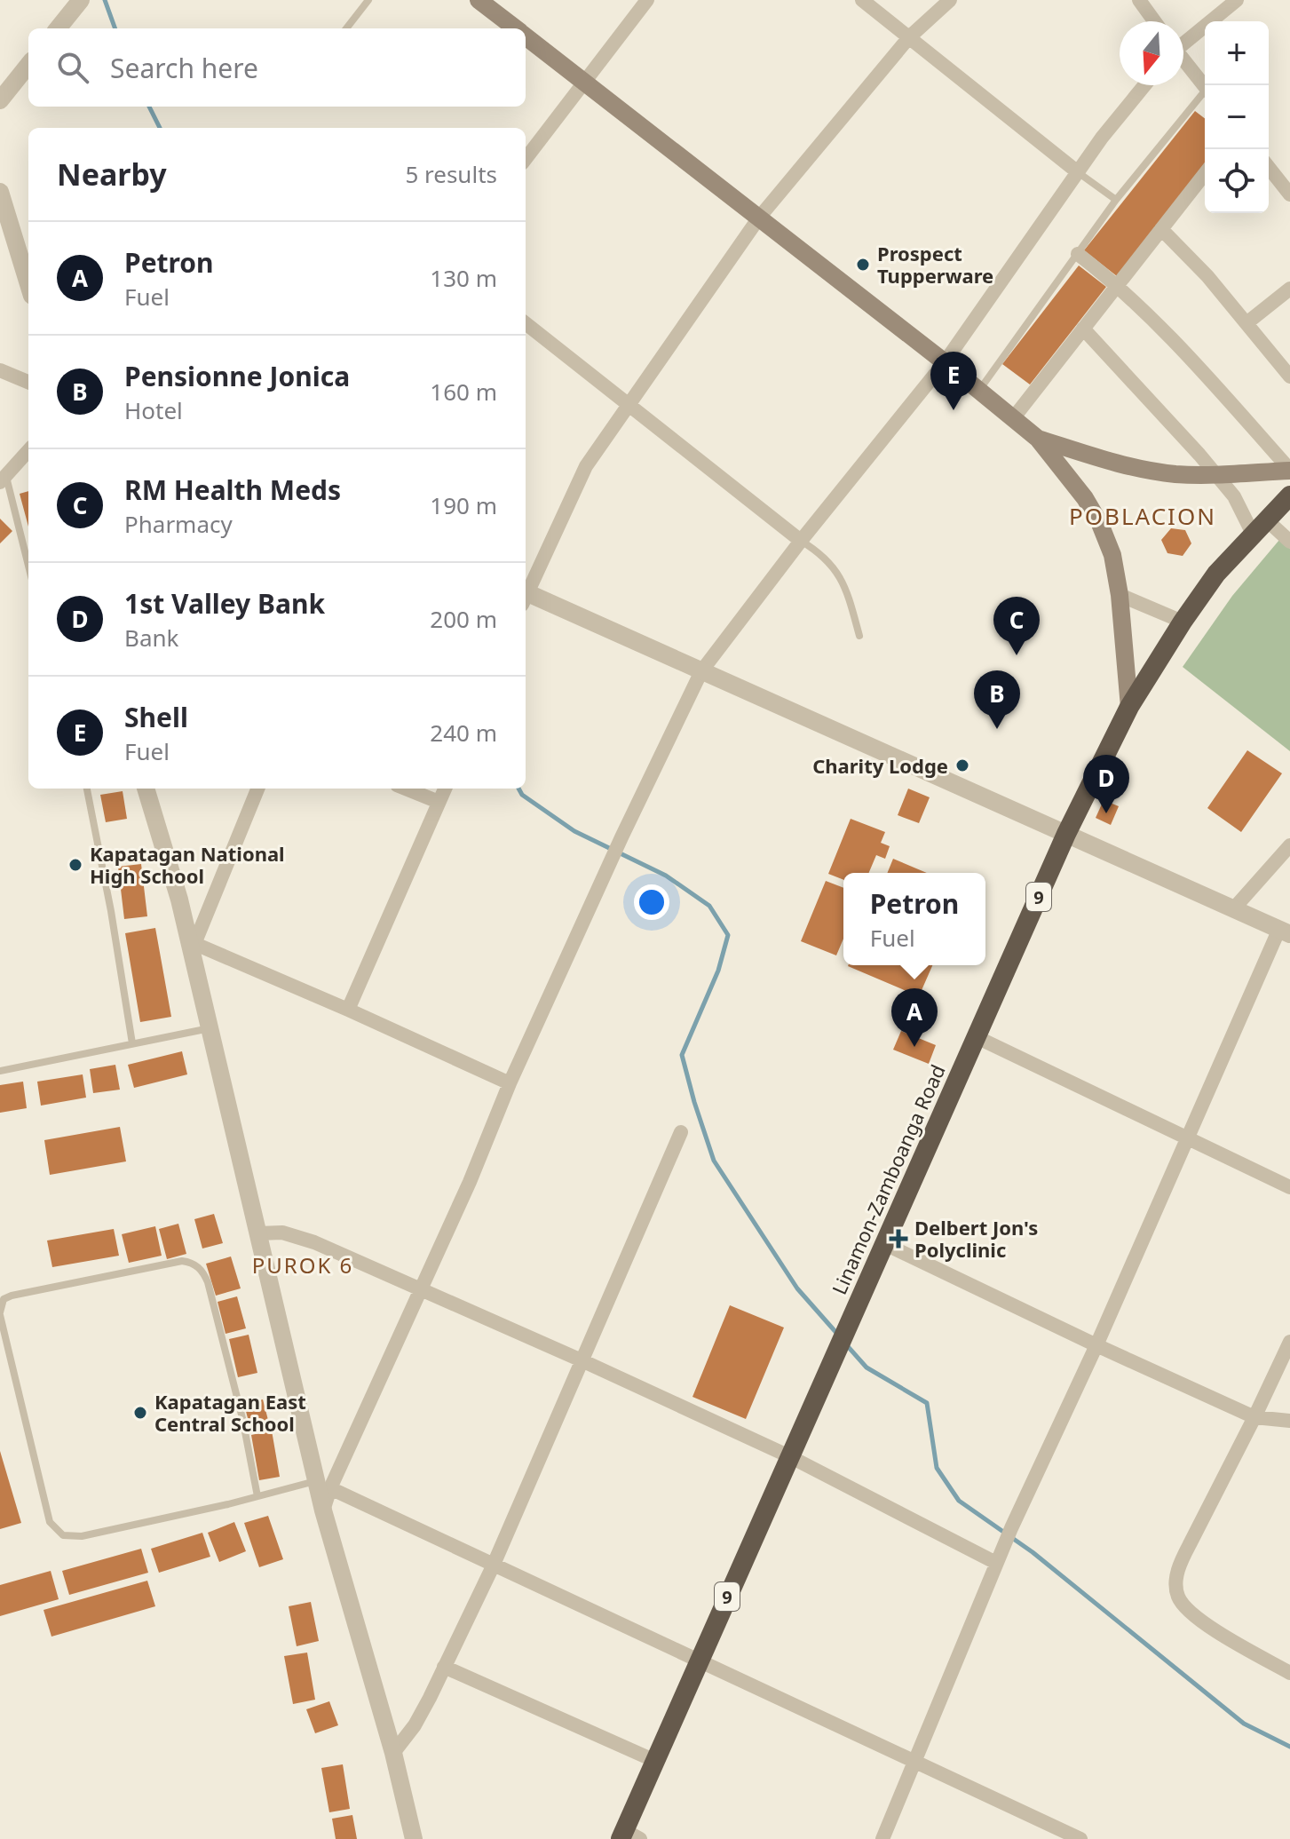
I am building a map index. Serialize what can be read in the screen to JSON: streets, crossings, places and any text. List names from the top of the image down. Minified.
{"streets":{"highway":["9","Linamon-Zamboanga Road"]},"districts":["POBLACION","PUROK 6"],"places":{"other":["Prospect Tupperware","Charity Lodge","Kapatagan National High School","Kapatagan East Central School"],"health":["Delbert Jon's Polyclinic"]},"north":"bottom","page":{"map_buttons":["+","−"],"search":"Search here","heading":["Nearby","5 results"],"list":[{"mark":"A","name":"Petron","note":"Fuel","value":"130 m"},{"mark":"B","name":"Pensionne Jonica","note":"Hotel","value":"160 m"},{"mark":"C","name":"RM Health Meds","note":"Pharmacy","value":"190 m"},{"mark":"D","name":"1st Valley Bank","note":"Bank","value":"200 m"},{"mark":"E","name":"Shell","note":"Fuel","value":"240 m"}],"pins":["E","C","B","D","A"],"popup":["Petron","Fuel"]}}
